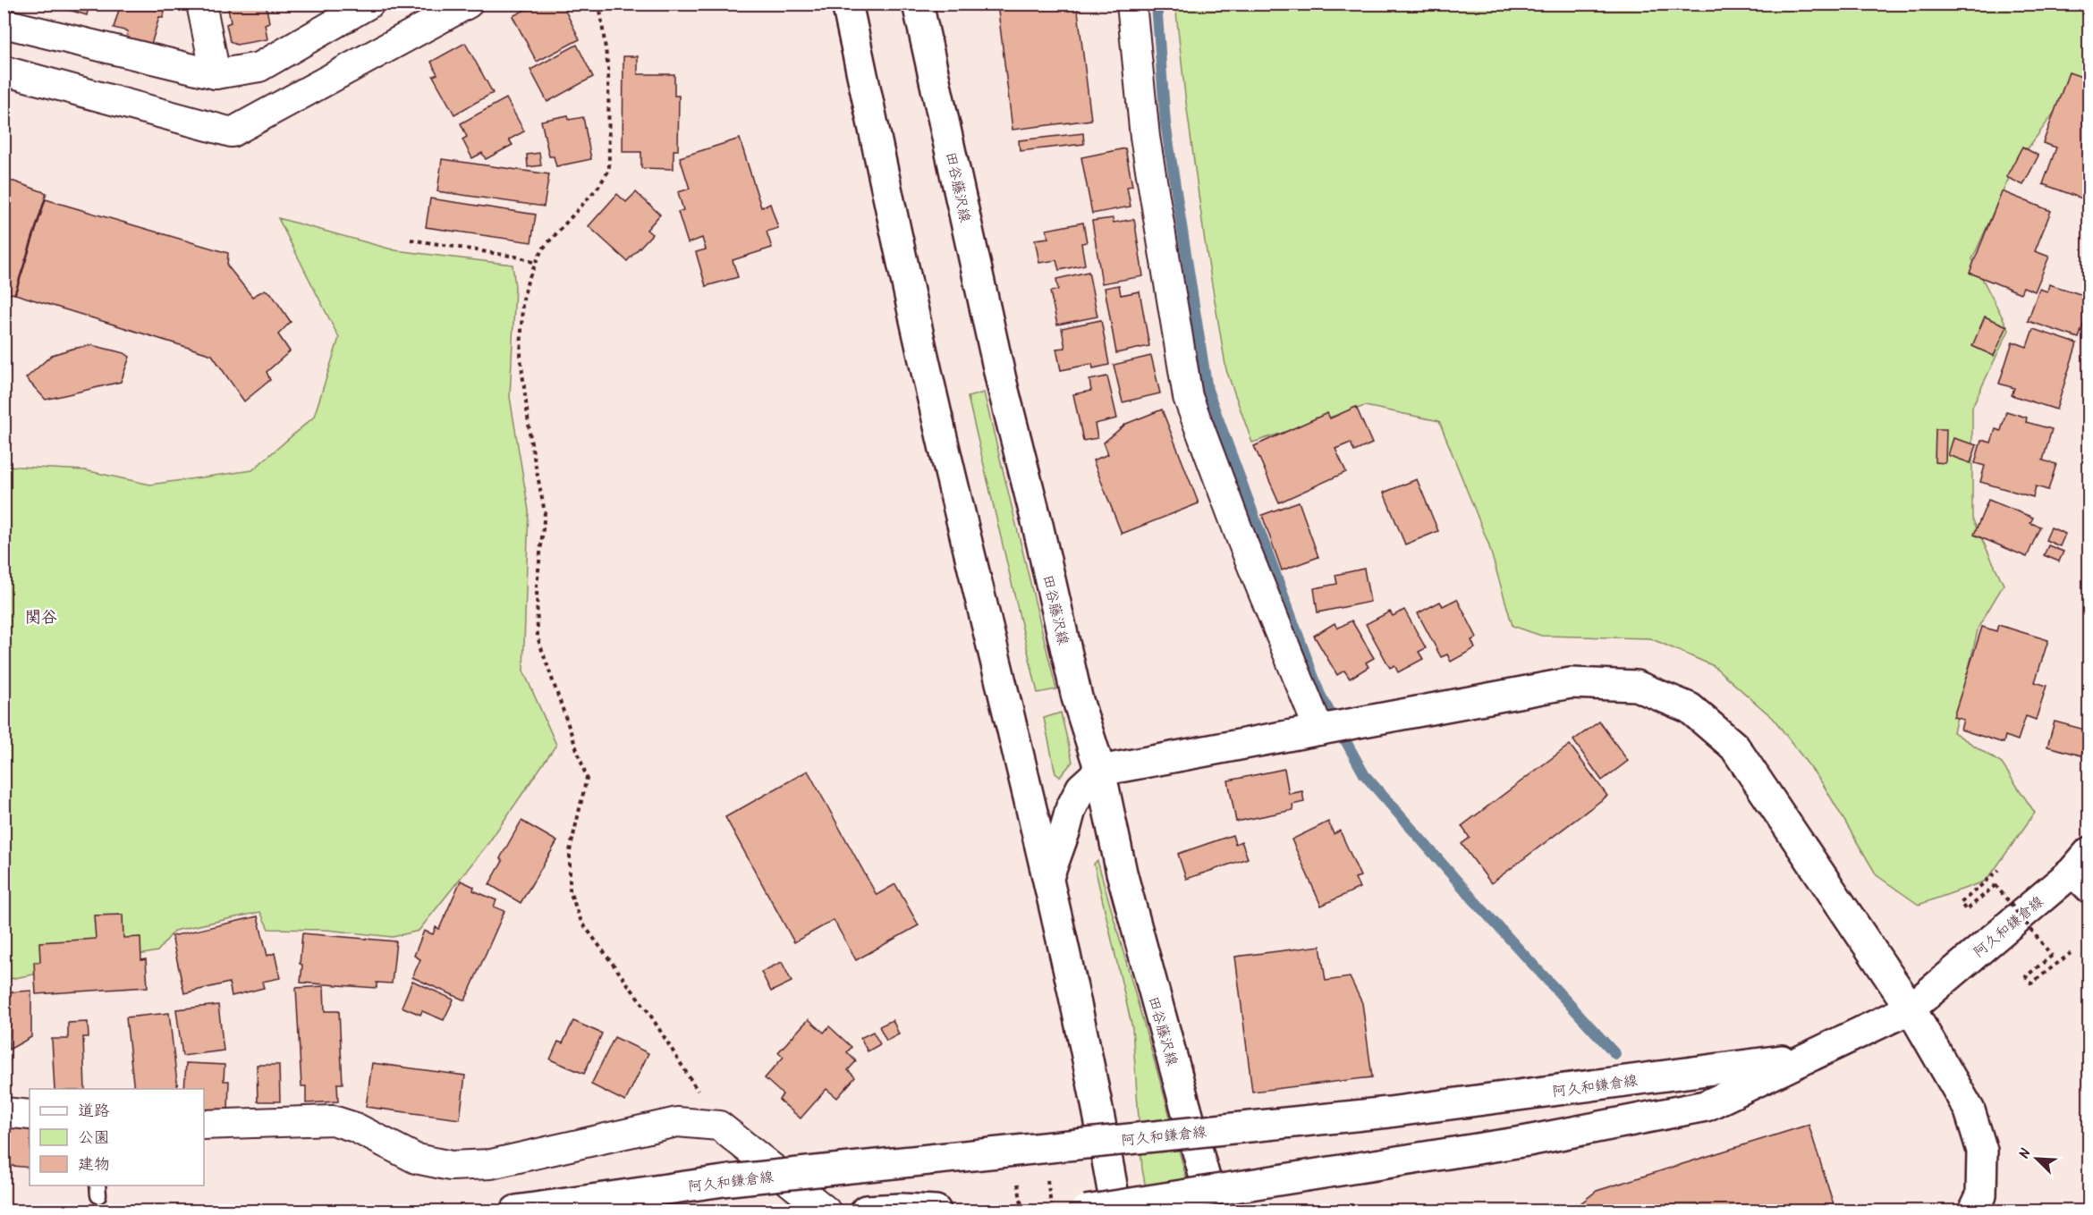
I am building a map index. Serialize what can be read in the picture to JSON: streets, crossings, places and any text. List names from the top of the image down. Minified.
{"streets":{"main road":["田谷藤沢線","阿久和鎌倉線"]},"districts":["関谷"],"legend":["道路","公園","建物"],"north":"top left"}
